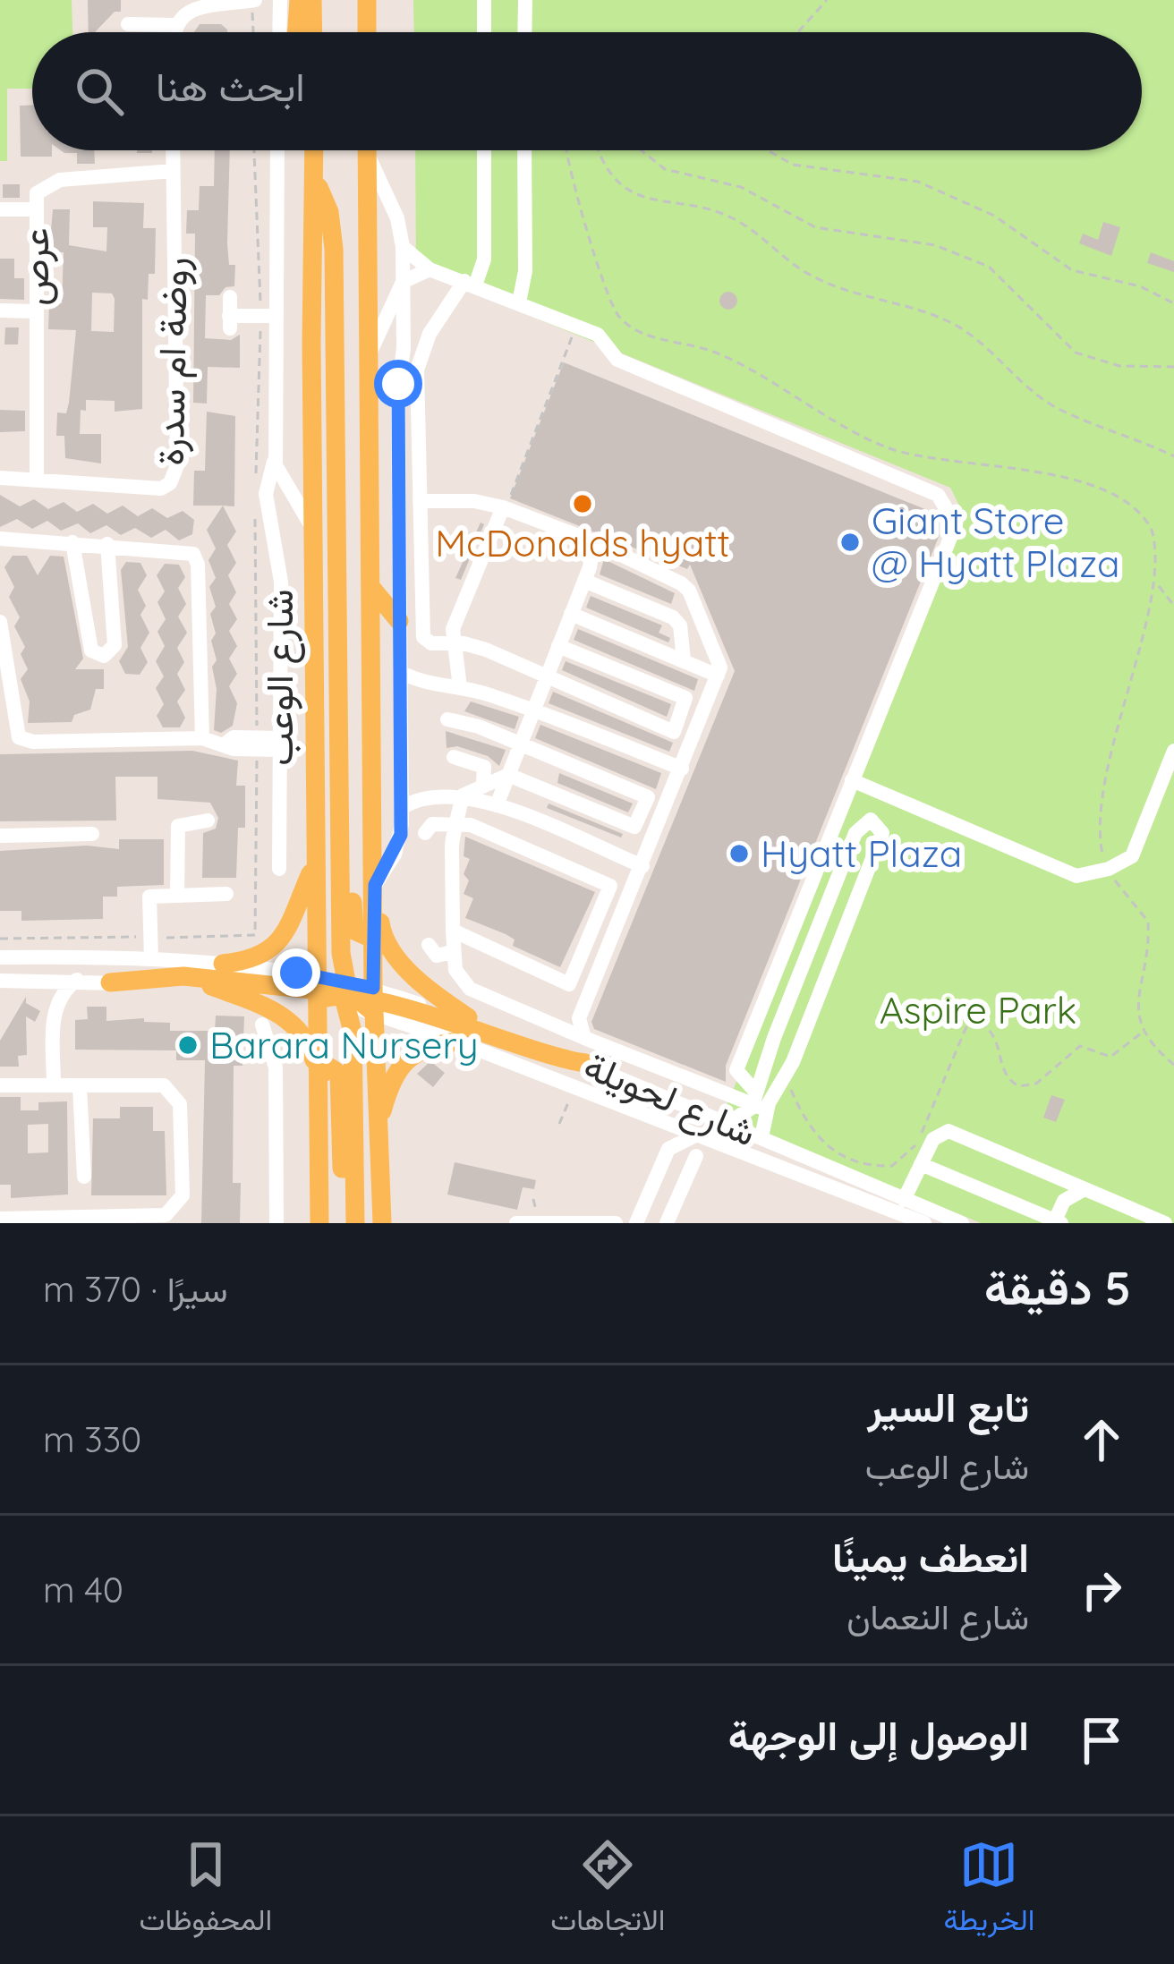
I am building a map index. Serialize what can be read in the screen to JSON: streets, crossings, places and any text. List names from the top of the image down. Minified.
{"streets":{"main road":["شارع الوعب"],"street":["عرص","روضة ام سدرة","شارع لحويلة"]},"crossings":[["عرص","روضة ام سدرة"]],"parks":["Aspire Park"],"places":["McDonalds hyatt","Giant Store @ Hyatt Plaza","Hyatt Plaza","Barara Nursery"],"page":{"search":"ابحث هنا","heading":["5 دقيقة","سيرًا · 370 m"],"list":[["تابع السير","شارع الوعب","330 m"],["انعطف يمينًا","شارع النعمان","40 m"],"الوصول إلى الوجهة"],"nav":["الخريطة","الاتجاهات","المحفوظات"]}}
